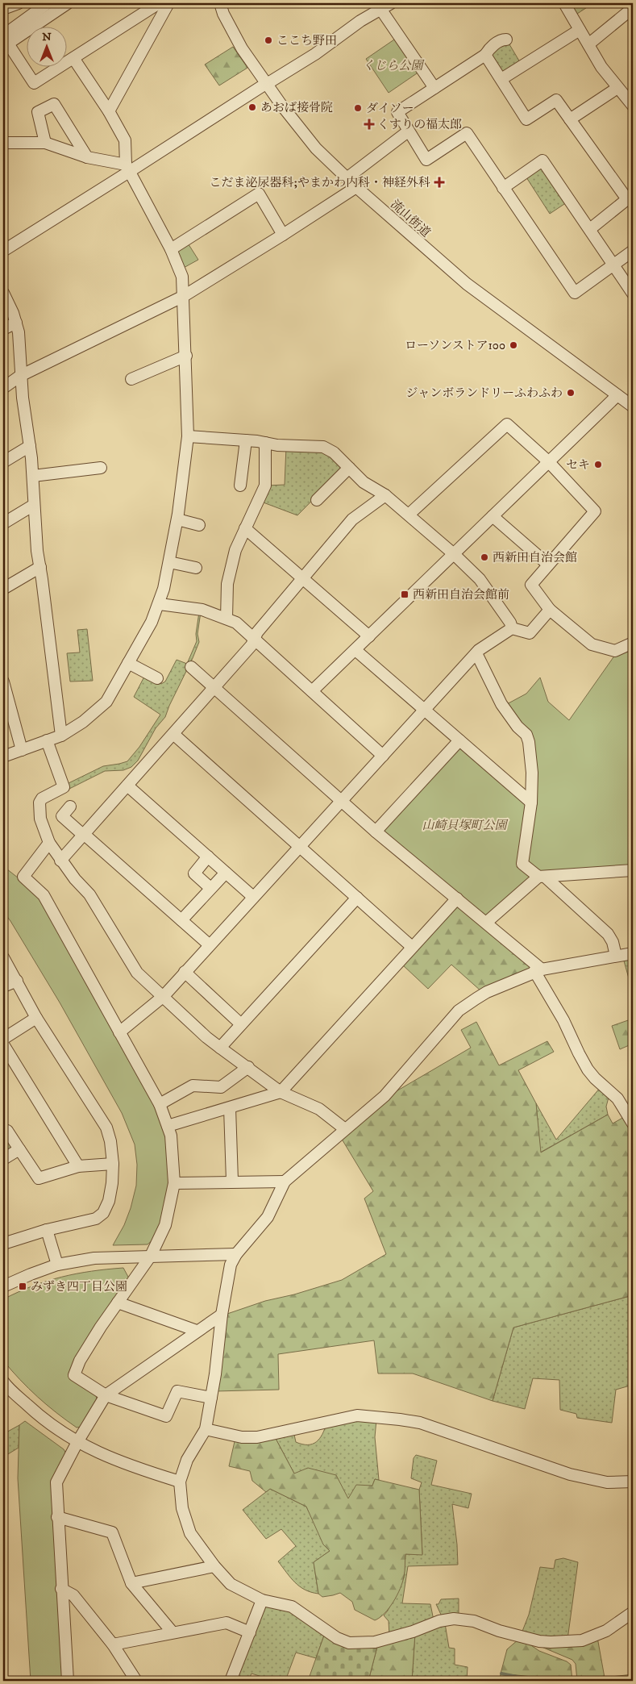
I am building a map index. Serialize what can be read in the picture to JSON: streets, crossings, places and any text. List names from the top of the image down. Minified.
{"streets":{"street":["流山街道"]},"parks":["くじら公園","山崎貝塚町公園"],"places":{"other":["ここち野田","あおば接骨院","ダイソー","ローソンストア100","ジャンボランドリーふわふわ","セキ","西新田自治会館"],"health":["くすりの福太郎","こだま泌尿器科;やまかわ内科・神経外科"],"transit":["西新田自治会館前","みずき四丁目公園"]},"north":"top"}
